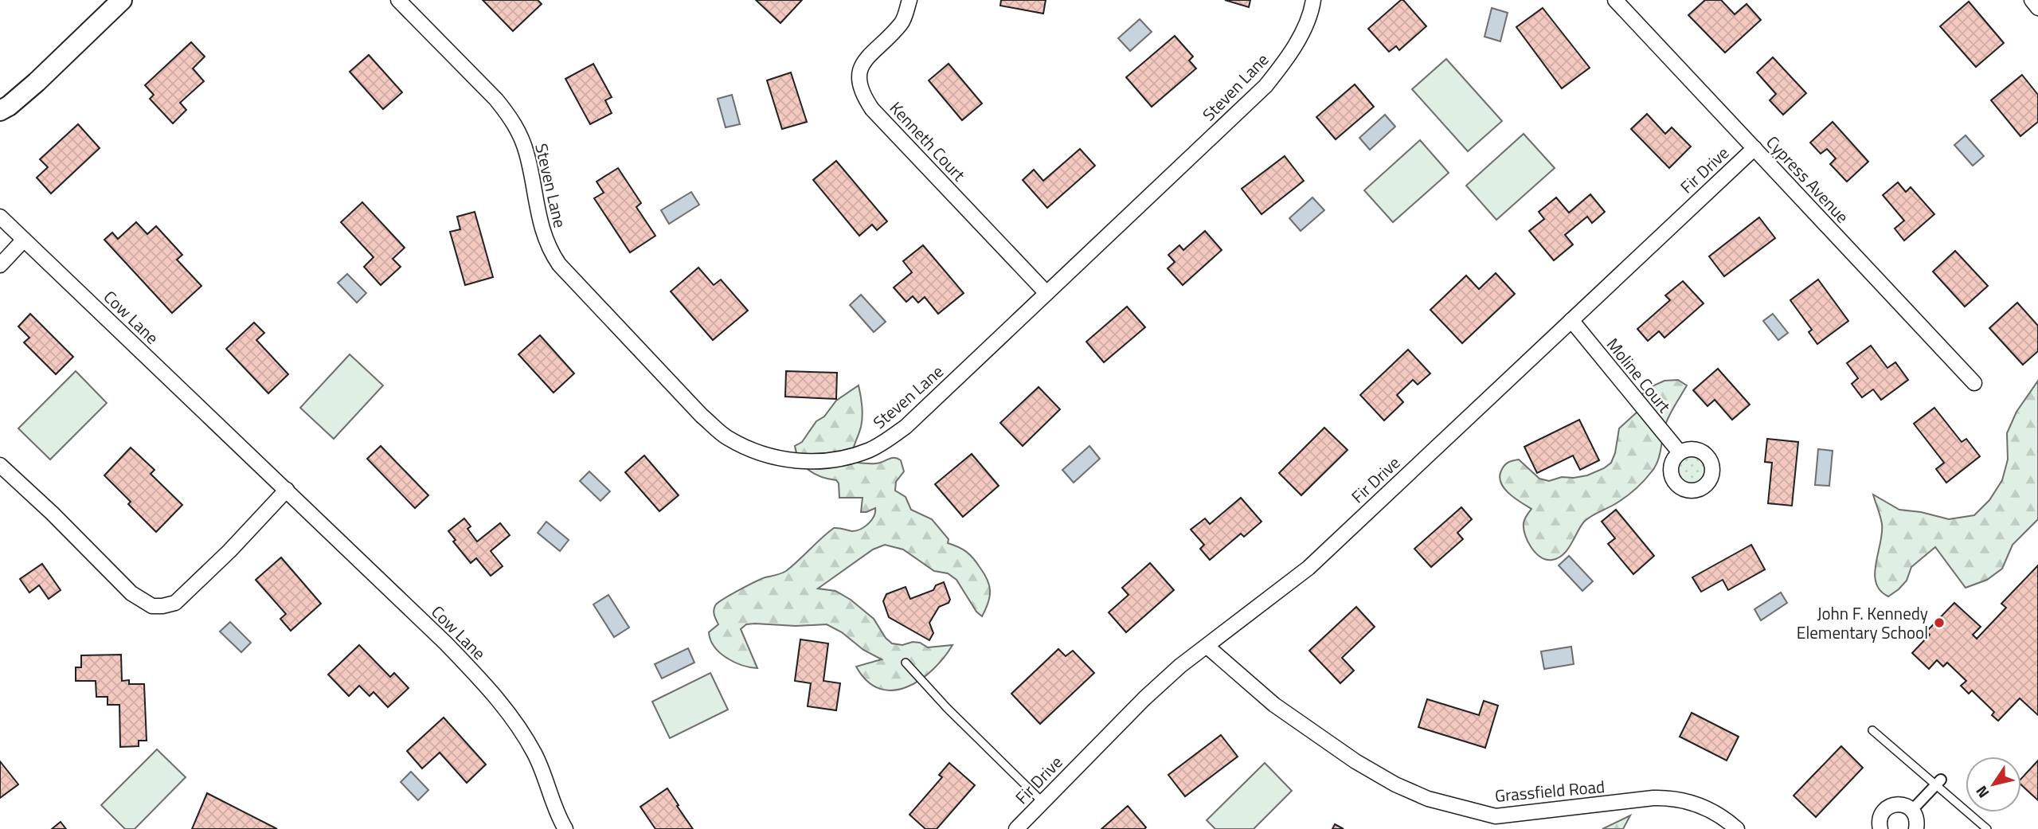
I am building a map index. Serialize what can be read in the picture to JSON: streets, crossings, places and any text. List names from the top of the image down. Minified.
{"streets":{"street":["Steven Lane","Kenneth Court","Fir Drive","Cypress Avenue","Cow Lane","Moline Court","Grassfield Road"]},"crossings":[["Steven Lane","Kenneth Court"],["Fir Drive","Cypress Avenue"],["Fir Drive","Moline Court"],["Fir Drive","Grassfield Road"]],"places":["John F. Kennedy Elementary School"],"north":"bottom left"}
